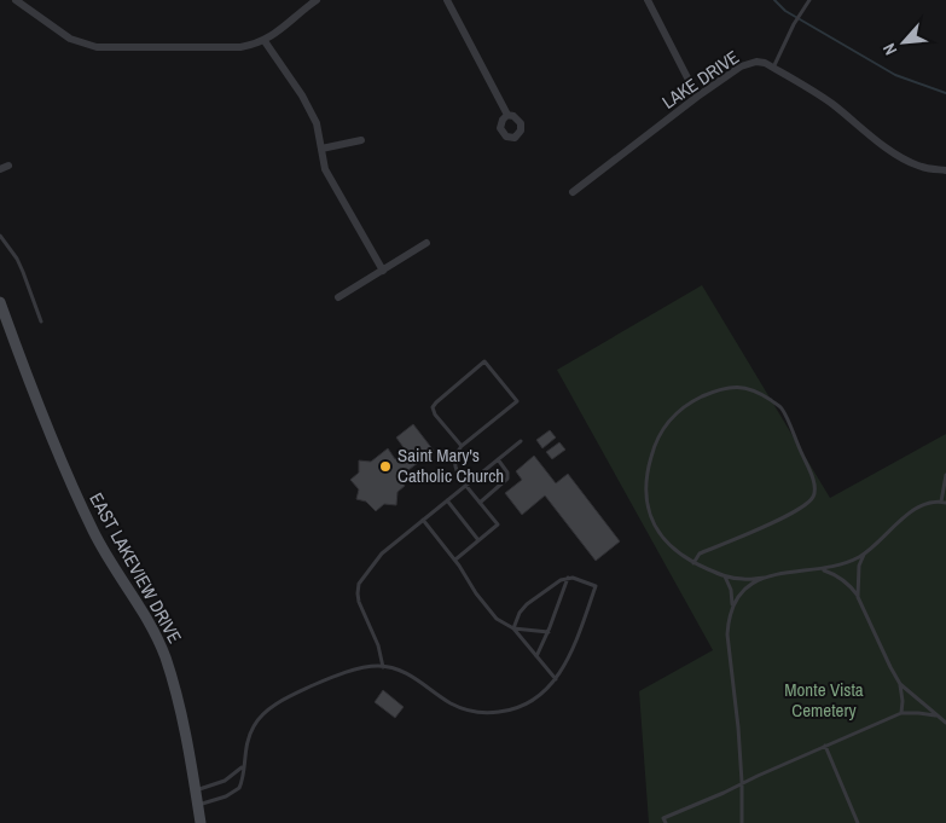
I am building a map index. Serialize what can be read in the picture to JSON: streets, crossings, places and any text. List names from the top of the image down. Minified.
{"streets":{"street":["LAKE DRIVE","EAST LAKEVIEW DRIVE"]},"parks":["Monte Vista Cemetery"],"places":["Saint Mary's Catholic Church"],"north":"bottom left"}
